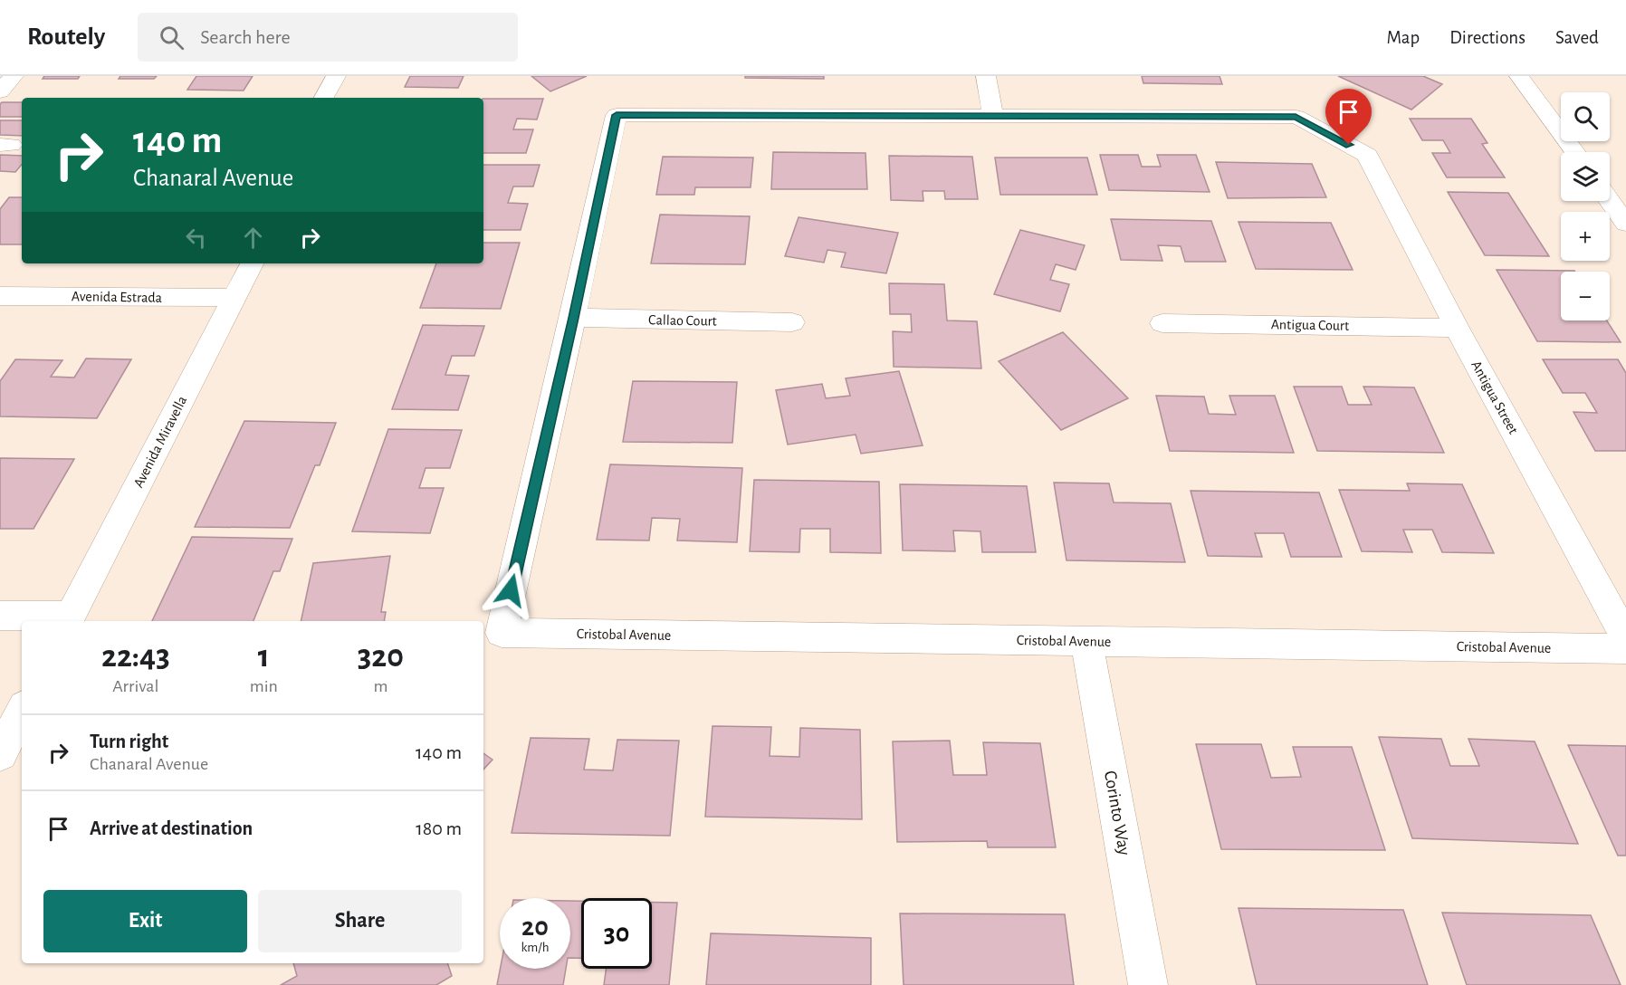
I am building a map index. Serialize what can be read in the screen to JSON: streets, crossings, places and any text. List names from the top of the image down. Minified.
{"streets":{"street":["Avenida Estrada","Callao Court","Antigua Court","Antigua Street","Avenida Miravella","Cristobal Avenue","Corinto Way"]},"crossings":[["Avenida Estrada","Avenida Miravella"],["Callao Court","Cristobal Avenue"],["Antigua Court","Antigua Street"],["Cristobal Avenue","Corinto Way"]],"page":{"header":"Routely","search":"Search here","nav":["Map","Directions","Saved"],"map_buttons":["+","−"],"turn":["140 m","Chanaral Avenue"],"eta":["22:43","Arrival","1","min","320","m"],"list":[{"name":"Turn right","note":"Chanaral Avenue","value":"140 m"},{"name":"Arrive at destination","value":"180 m"}],"buttons":["Exit","Share"],"speed":"20 km/h","limit":"30"}}
